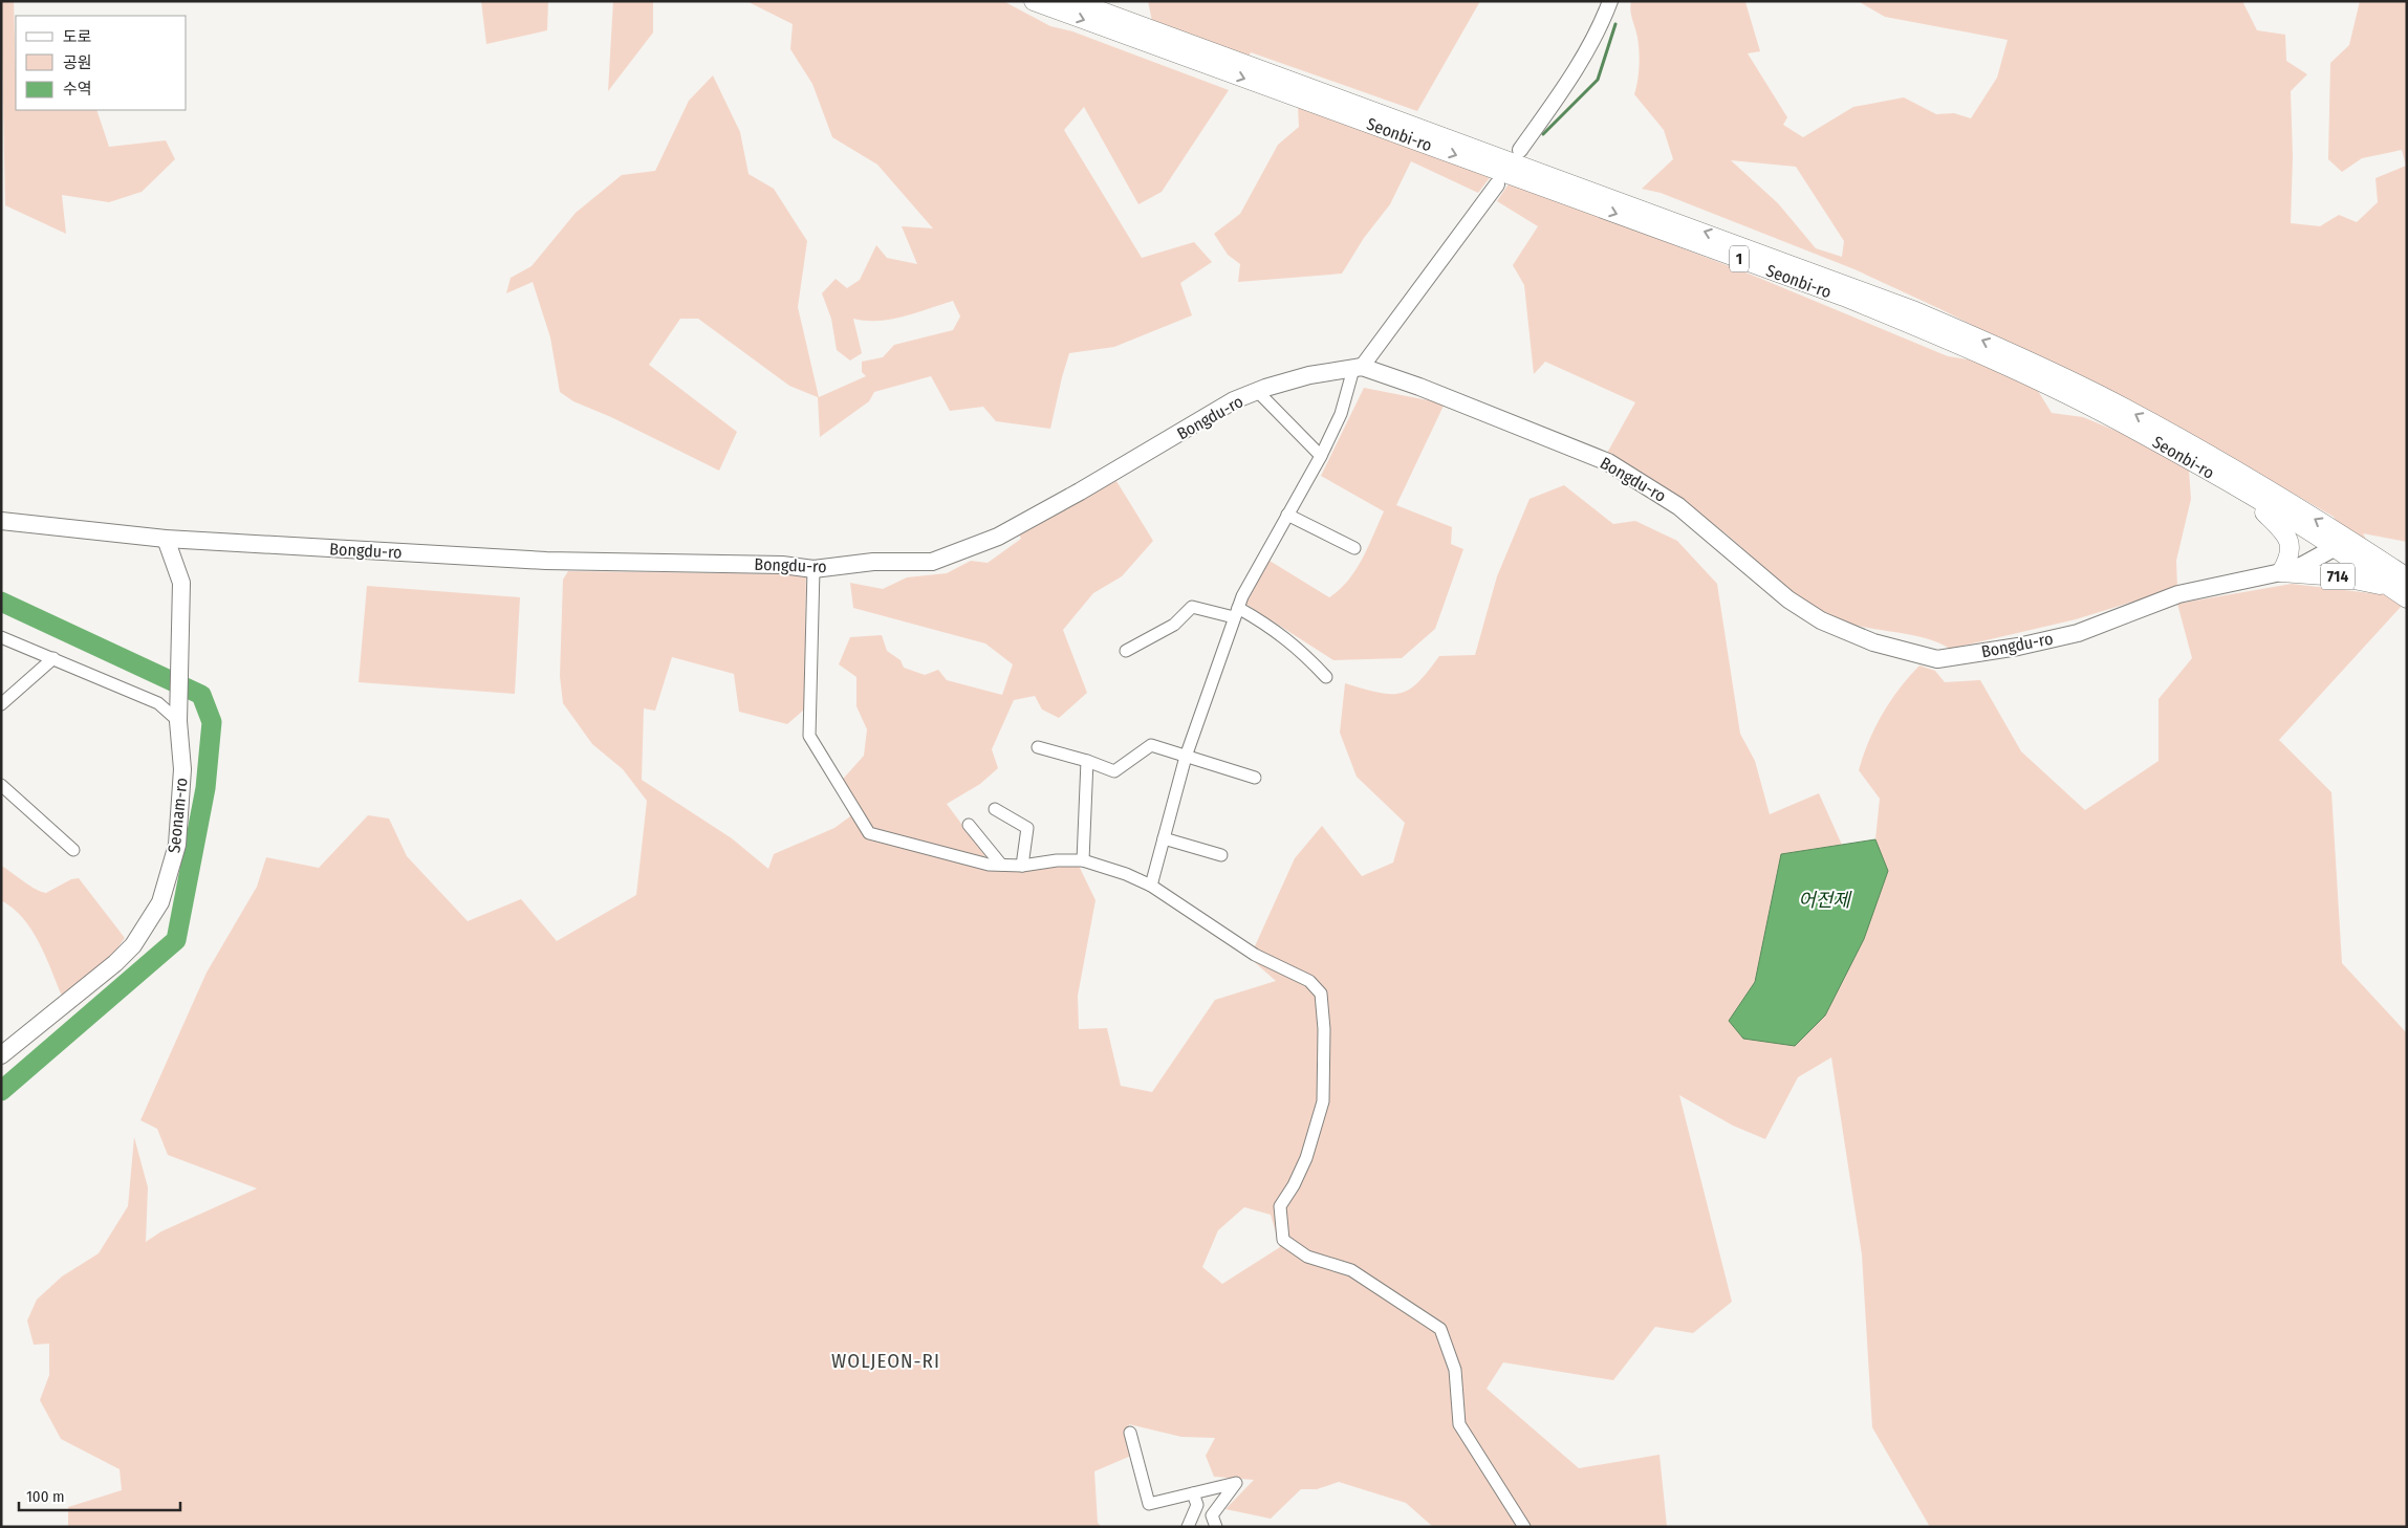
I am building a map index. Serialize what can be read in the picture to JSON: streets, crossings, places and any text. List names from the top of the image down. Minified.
{"streets":{"main road":["Seonbi-ro","1","Bongdu-ro","714","Seonam-ro"]},"crossings":[["Seonbi-ro","Bongdu-ro"],["Seonbi-ro","714"],["Bongdu-ro","714"],["Bongdu-ro","Seonam-ro"]],"districts":["WOLJEON-RI"],"water":["어전제"],"legend":["도로","공원","수역"],"scale_bar":"100 m"}
